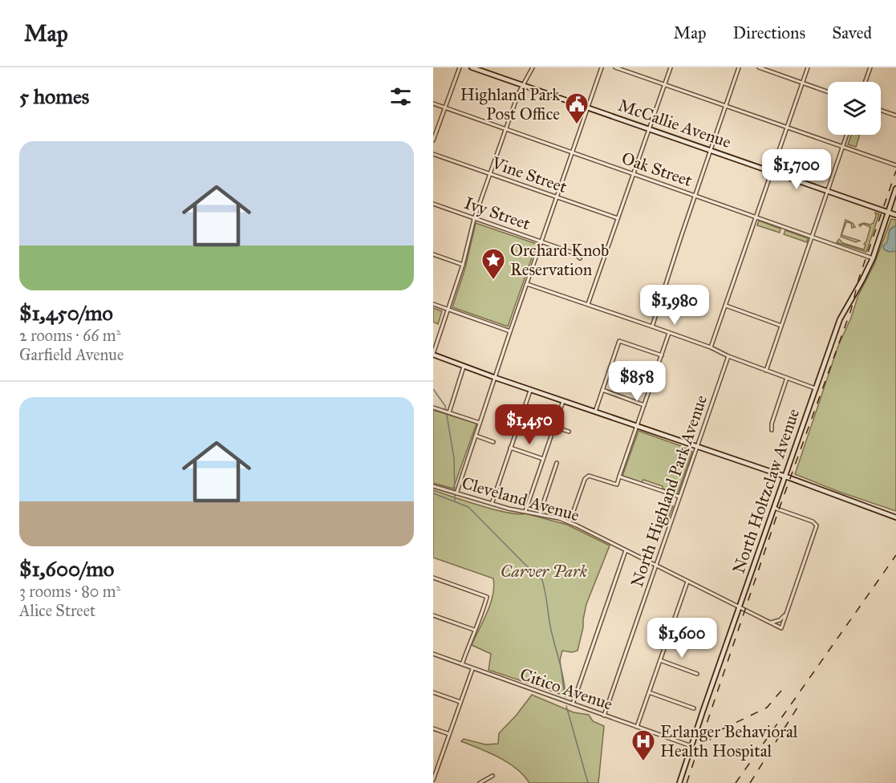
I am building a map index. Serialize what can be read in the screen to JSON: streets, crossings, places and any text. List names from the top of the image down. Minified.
{"streets":{"main road":["McCallie Avenue","North Holtzclaw Avenue"],"street":["Oak Street","Vine Street","Ivy Street","North Highland Park Avenue","Cleveland Avenue","Citico Avenue"]},"crossings":[["McCallie Avenue","North Holtzclaw Avenue"],["Oak Street","North Holtzclaw Avenue"],["North Highland Park Avenue","Cleveland Avenue"],["North Highland Park Avenue","Citico Avenue"],["North Holtzclaw Avenue","Cleveland Avenue"],["North Holtzclaw Avenue","Citico Avenue"]],"parks":["Carver Park"],"places":{"public building":["Highland Park Post Office"],"place":["Orchard Knob Reservation"],"hospital":["Erlanger Behavioral Health Hospital"]},"page":{"header":"Map","nav":["Map","Directions","Saved"],"heading":"5 homes","list":[{"name":"$1,450/mo","note":"2 rooms · 66 m² · Garfield Avenue"},{"name":"$1,600/mo","note":"3 rooms · 80 m² · Alice Street"}],"price":["$1,700","$1,980","$858","$1,450","$1,600"]}}
